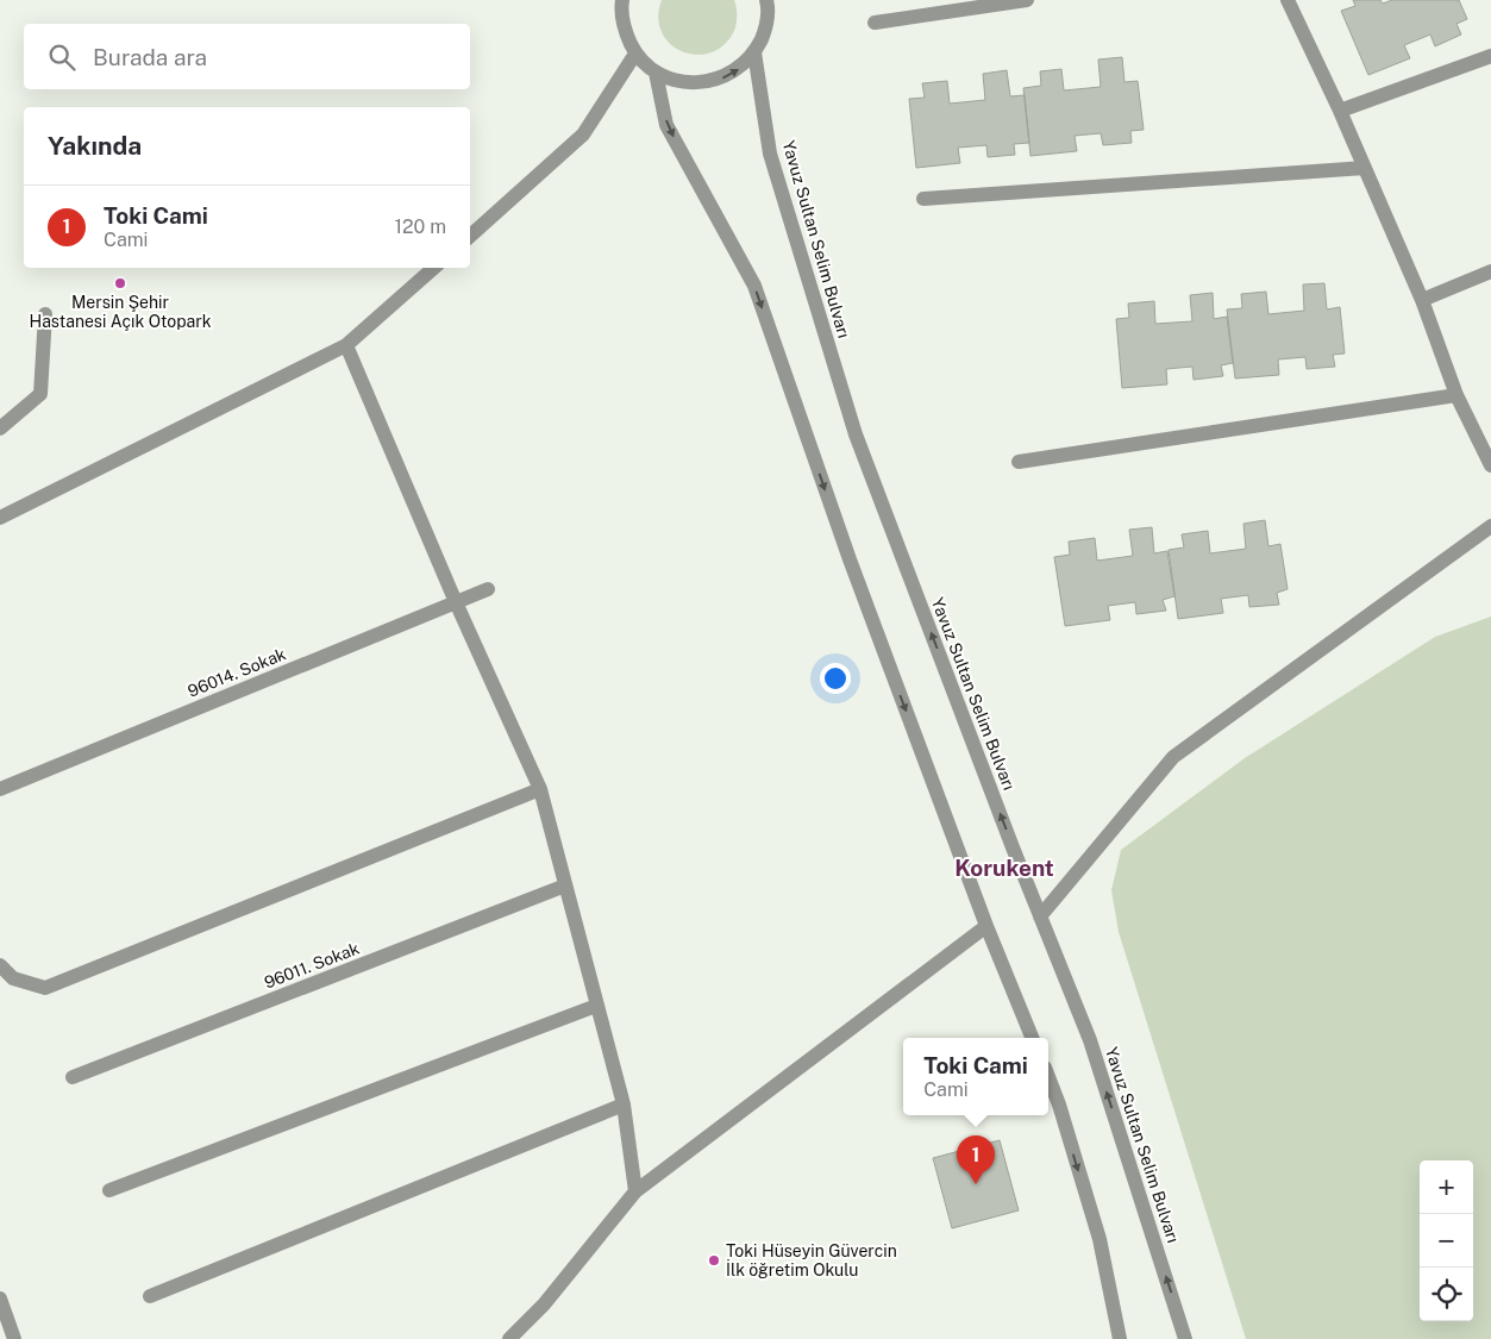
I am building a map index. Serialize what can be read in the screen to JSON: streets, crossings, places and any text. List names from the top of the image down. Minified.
{"streets":{"street":["Yavuz Sultan Selim Bulvarı","96014. Sokak","96011. Sokak"]},"districts":["Korukent"],"places":["Mersin Şehir Hastanesi Açık Otopark","Toki Hüseyin Güvercin İlk öğretim Okulu"],"page":{"search":"Burada ara","heading":"Yakında","list":[{"mark":"1","name":"Toki Cami","note":"Cami","value":"120 m"}],"popup":["Toki Cami","Cami"],"pins":"1","map_buttons":["+","−"]}}
